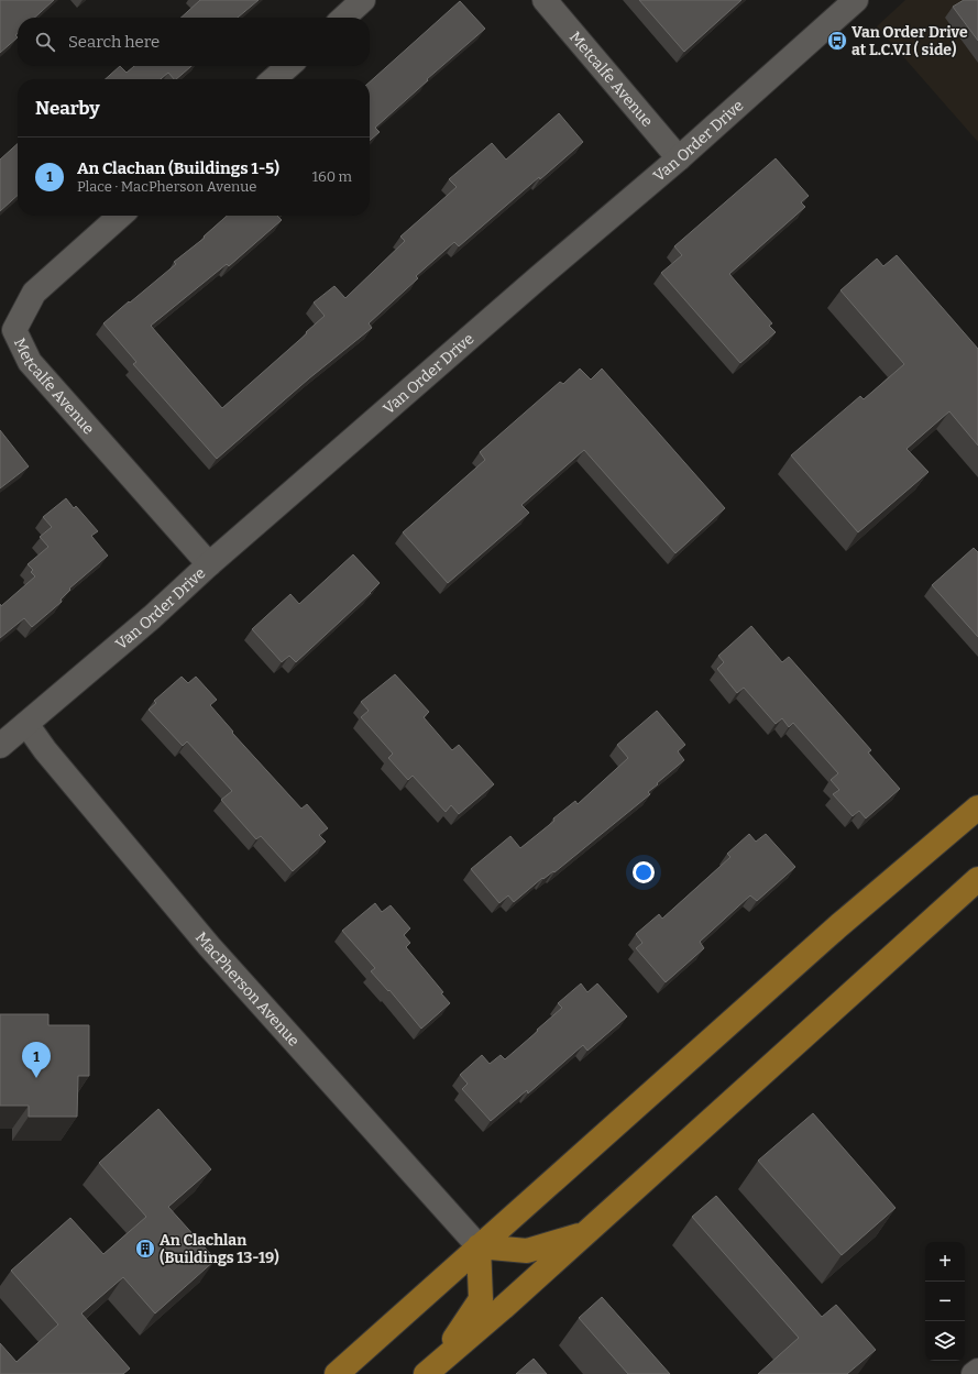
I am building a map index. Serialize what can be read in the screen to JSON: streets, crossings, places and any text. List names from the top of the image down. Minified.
{"streets":{"street":["Metcalfe Avenue","Van Order Drive","MacPherson Avenue"]},"crossings":[["Metcalfe Avenue","Van Order Drive"],["Van Order Drive","MacPherson Avenue"]],"places":{"bus stop":["Van Order Drive at L.C.V.I ( side)"],"building":["An Clachlan (Buildings 13-19)"]},"page":{"search":"Search here","heading":"Nearby","list":[{"mark":"1","name":"An Clachan (Buildings 1-5)","note":"Place · MacPherson Avenue","value":"160 m"}],"pins":"1","map_buttons":["+","−"]}}
